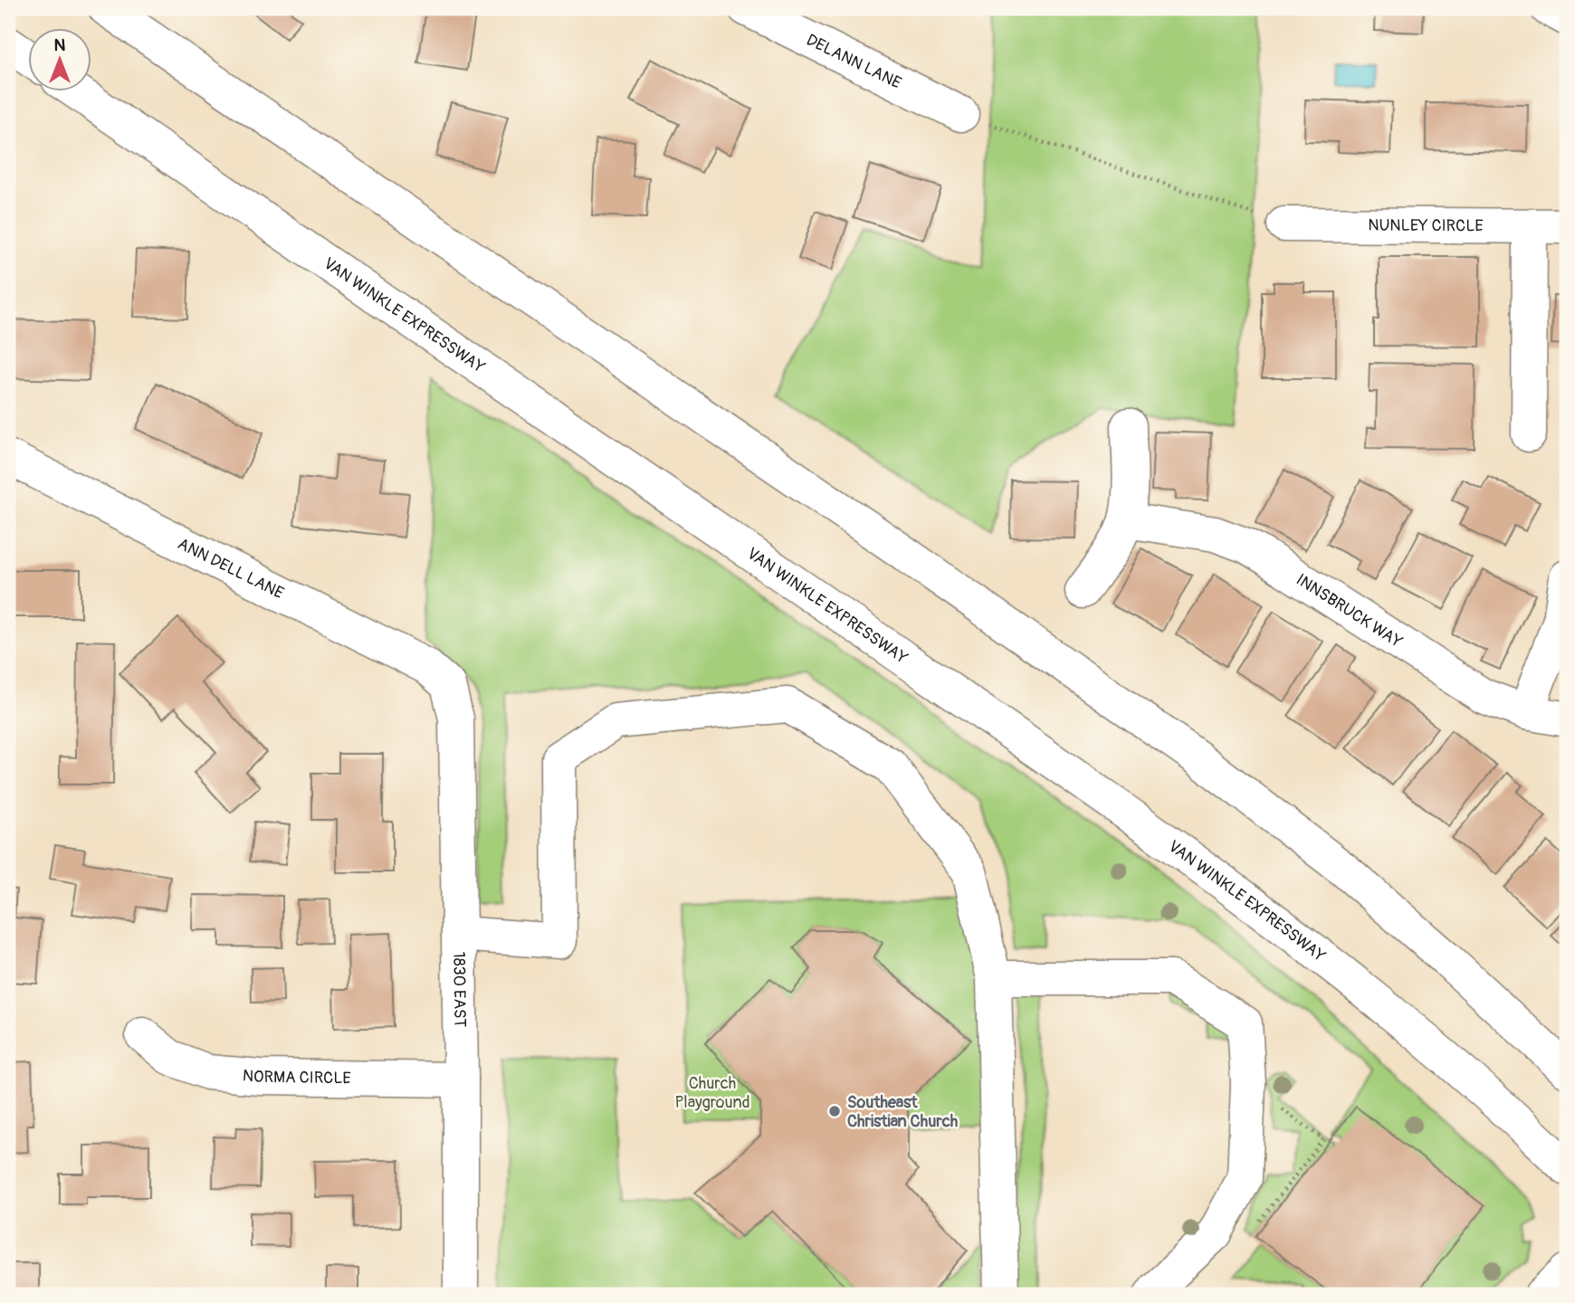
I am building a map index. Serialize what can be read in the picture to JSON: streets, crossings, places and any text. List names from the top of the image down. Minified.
{"streets":{"main road":["DELANN LANE","NUNLEY CIRCLE","VAN WINKLE EXPRESSWAY","ANN DELL LANE","INNSBRUCK WAY","1830 EAST","NORMA CIRCLE"]},"crossings":[["ANN DELL LANE","1830 EAST"],["1830 EAST","NORMA CIRCLE"]],"parks":["Church Playground"],"places":["Southeast Christian Church"],"north":"top"}
